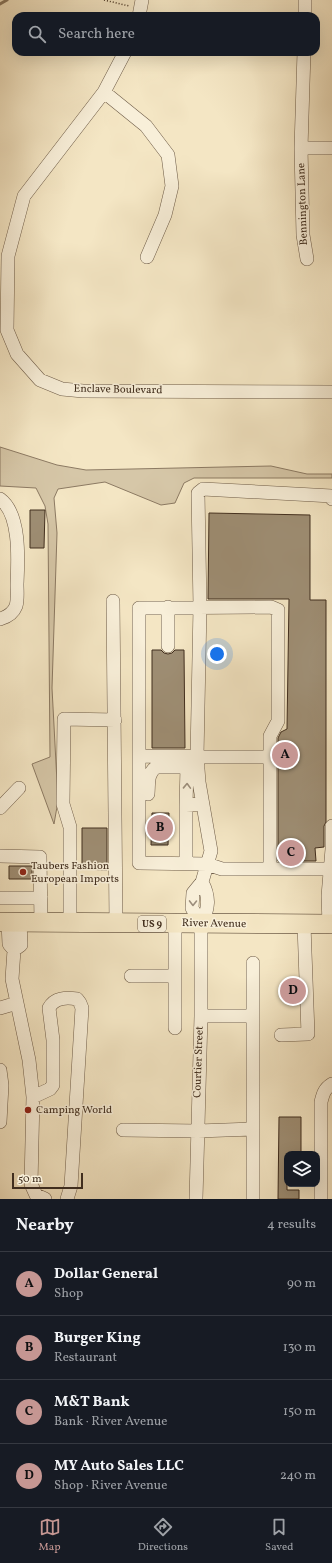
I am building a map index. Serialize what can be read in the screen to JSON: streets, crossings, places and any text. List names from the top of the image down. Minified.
{"streets":{"highway":["US 9","River Avenue"],"street":["Bennington Lane","Enclave Boulevard","Courtier Street"]},"crossings":[["River Avenue","Courtier Street"]],"places":["Taubers Fashion European Imports","Camping World"],"scale_bar":"50 m","page":{"search":"Search here","pins":["A","B","C","D"],"scale":"50 m","heading":["Nearby","4 results"],"list":[{"mark":"A","name":"Dollar General","note":"Shop","value":"90 m"},{"mark":"B","name":"Burger King","note":"Restaurant","value":"130 m"},{"mark":"C","name":"M&T Bank","note":"Bank · River Avenue","value":"150 m"},{"mark":"D","name":"MY Auto Sales LLC","note":"Shop · River Avenue","value":"240 m"}],"nav":["Map","Directions","Saved"]}}
